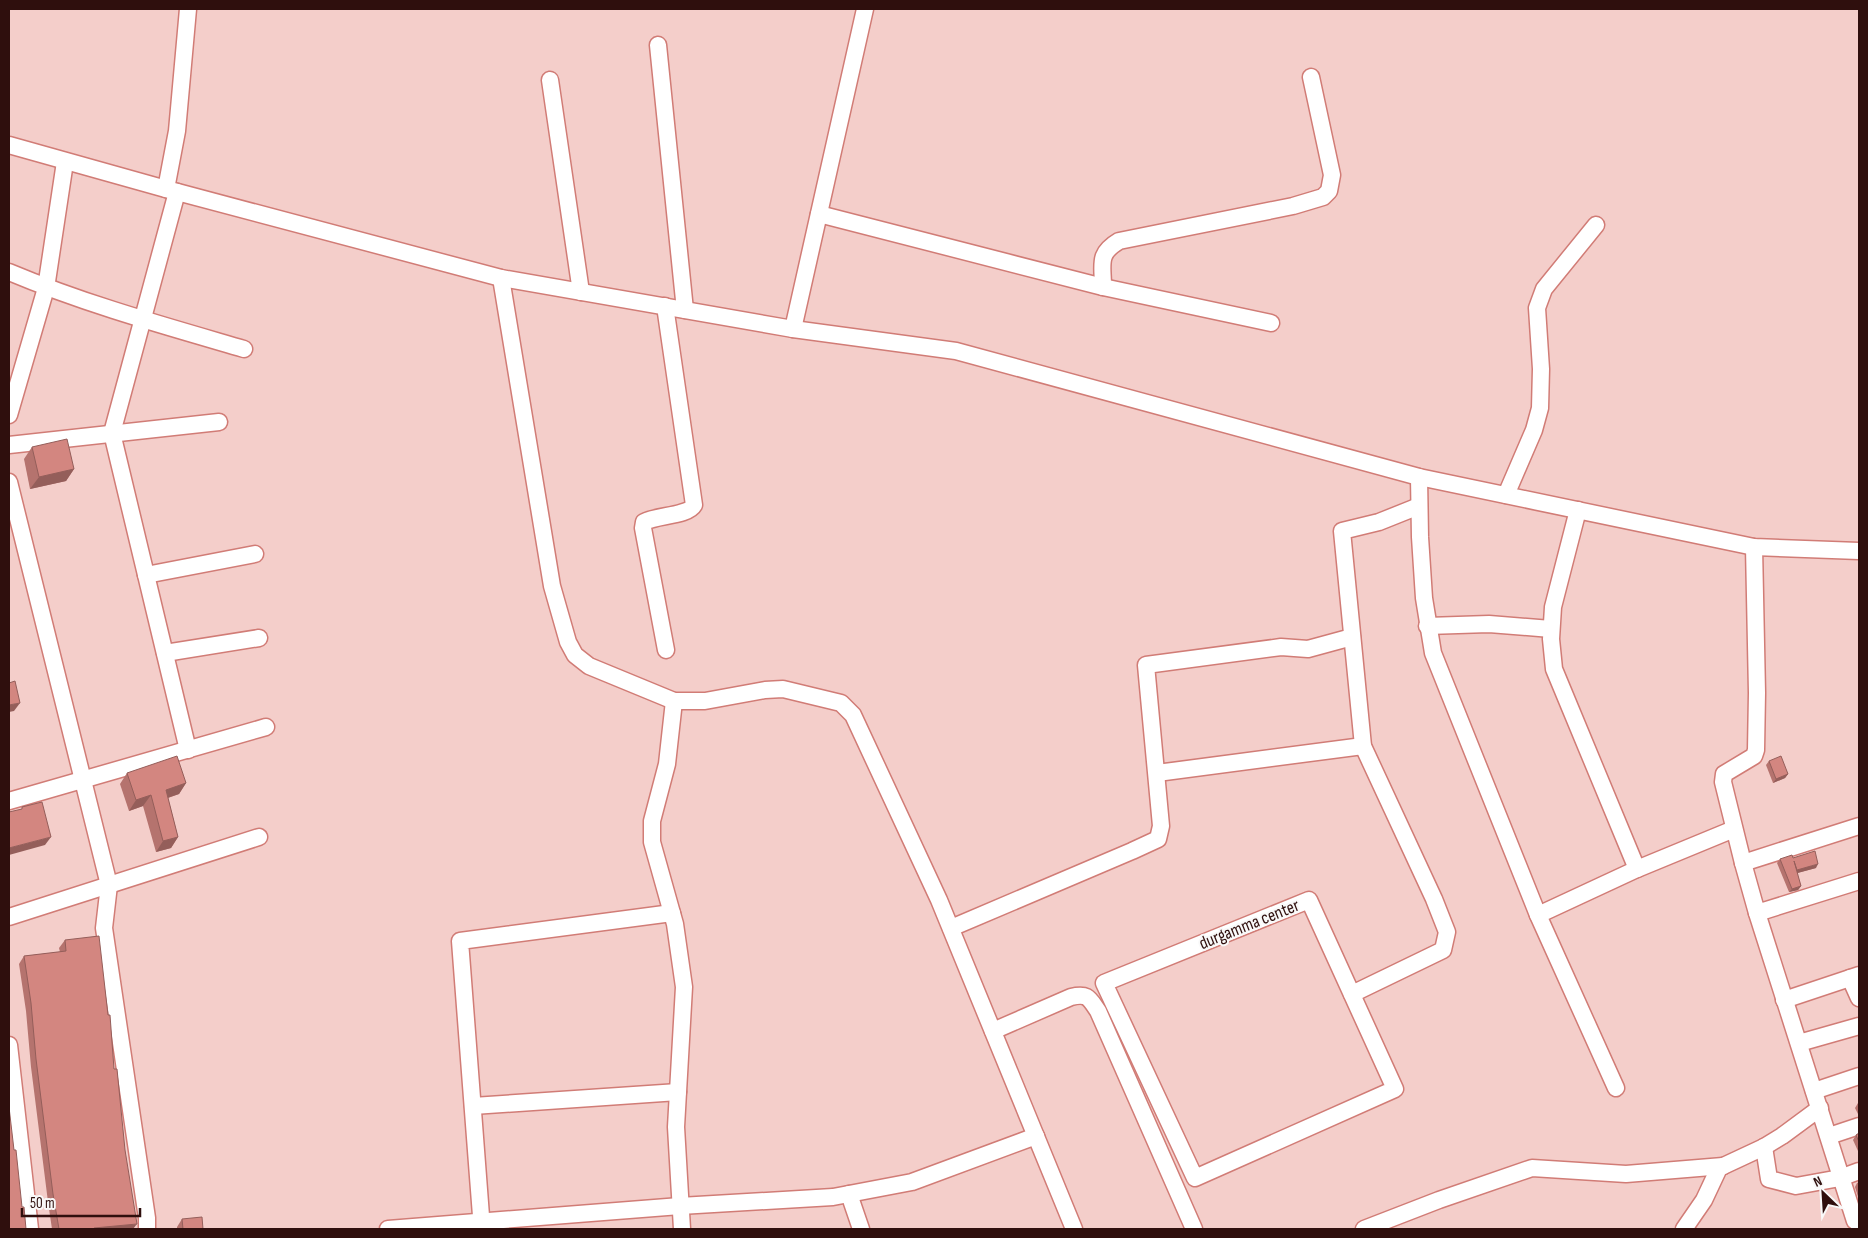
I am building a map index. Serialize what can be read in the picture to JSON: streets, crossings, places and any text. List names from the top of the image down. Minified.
{"streets":{"street":["durgamma center"]},"scale_bar":"50 m","north":"top left"}
